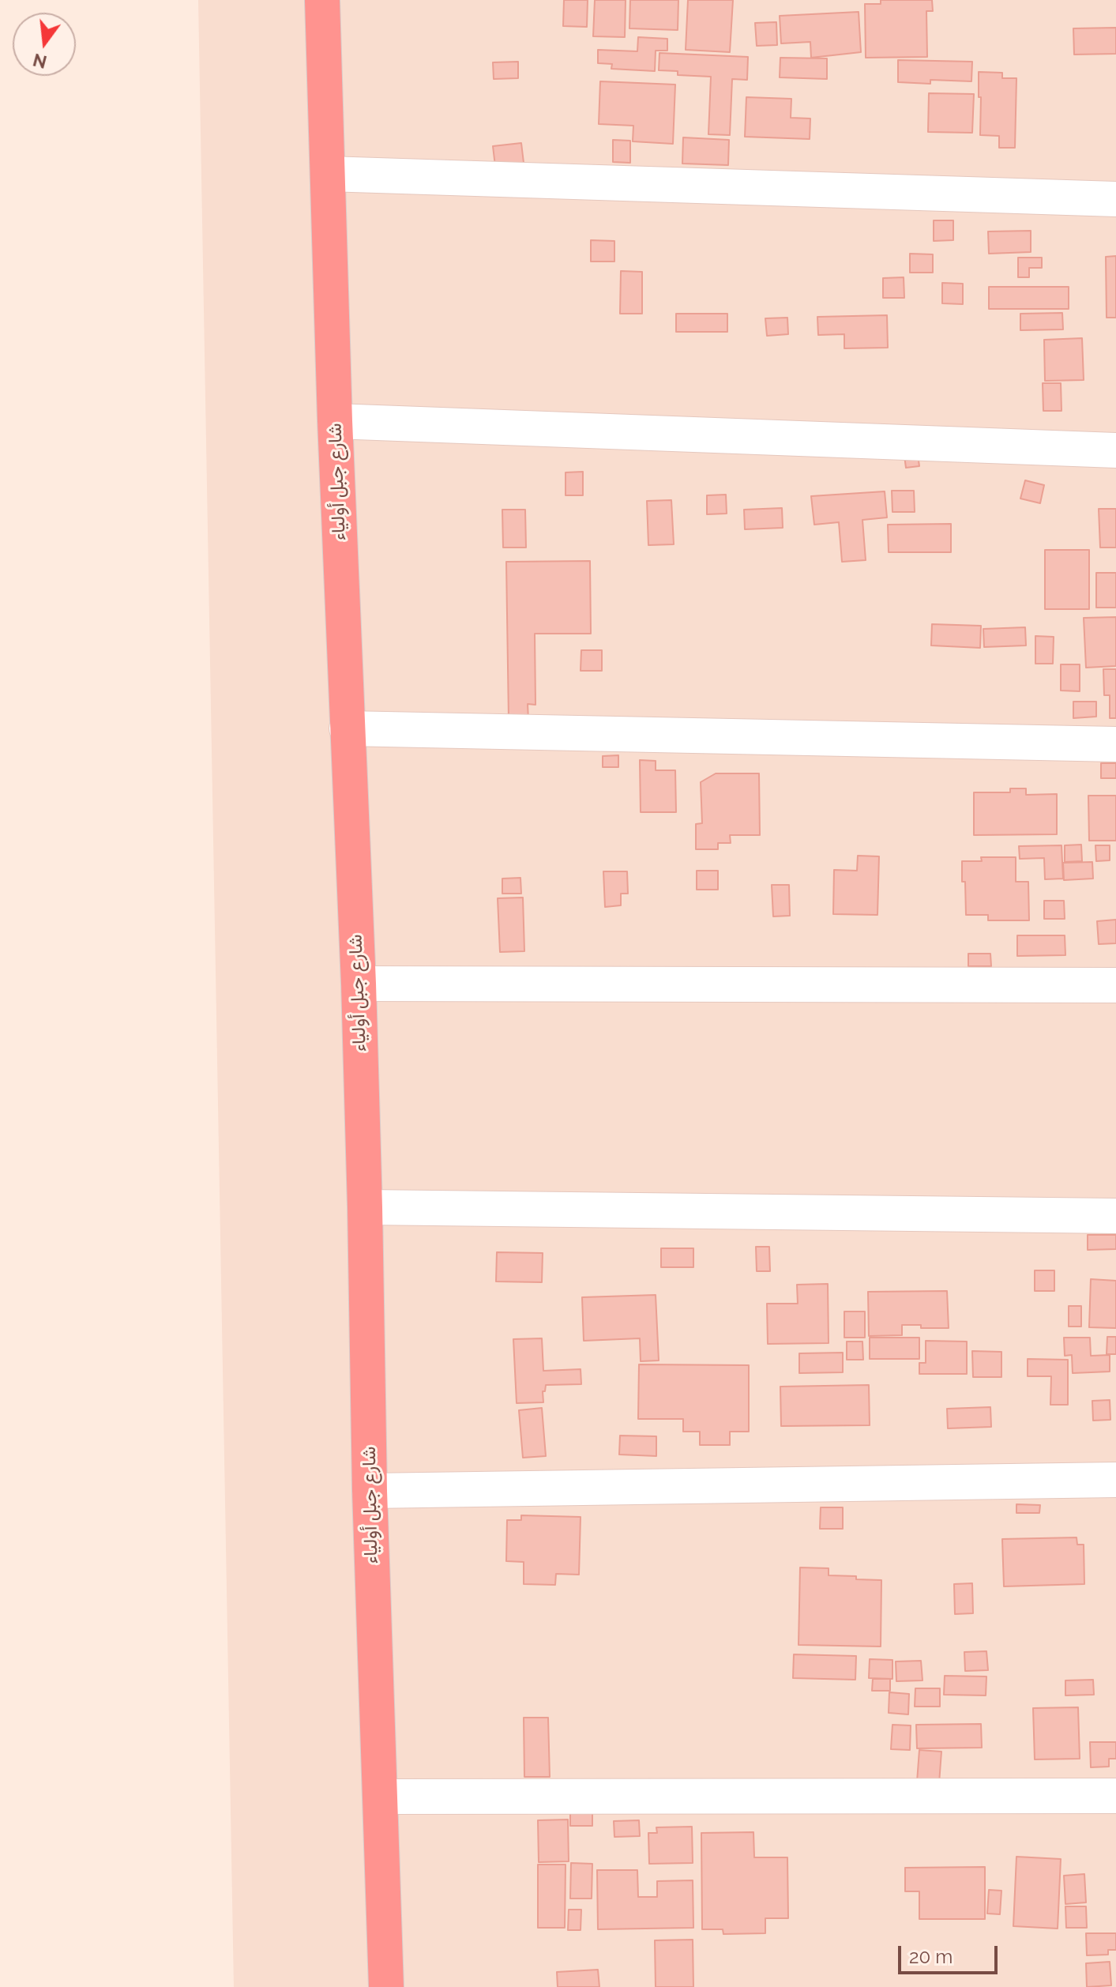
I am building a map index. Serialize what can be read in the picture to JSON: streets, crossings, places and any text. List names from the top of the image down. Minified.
{"streets":{"highway":["شارع جبل أولياء"]},"scale_bar":"20 m","north":"bottom"}
